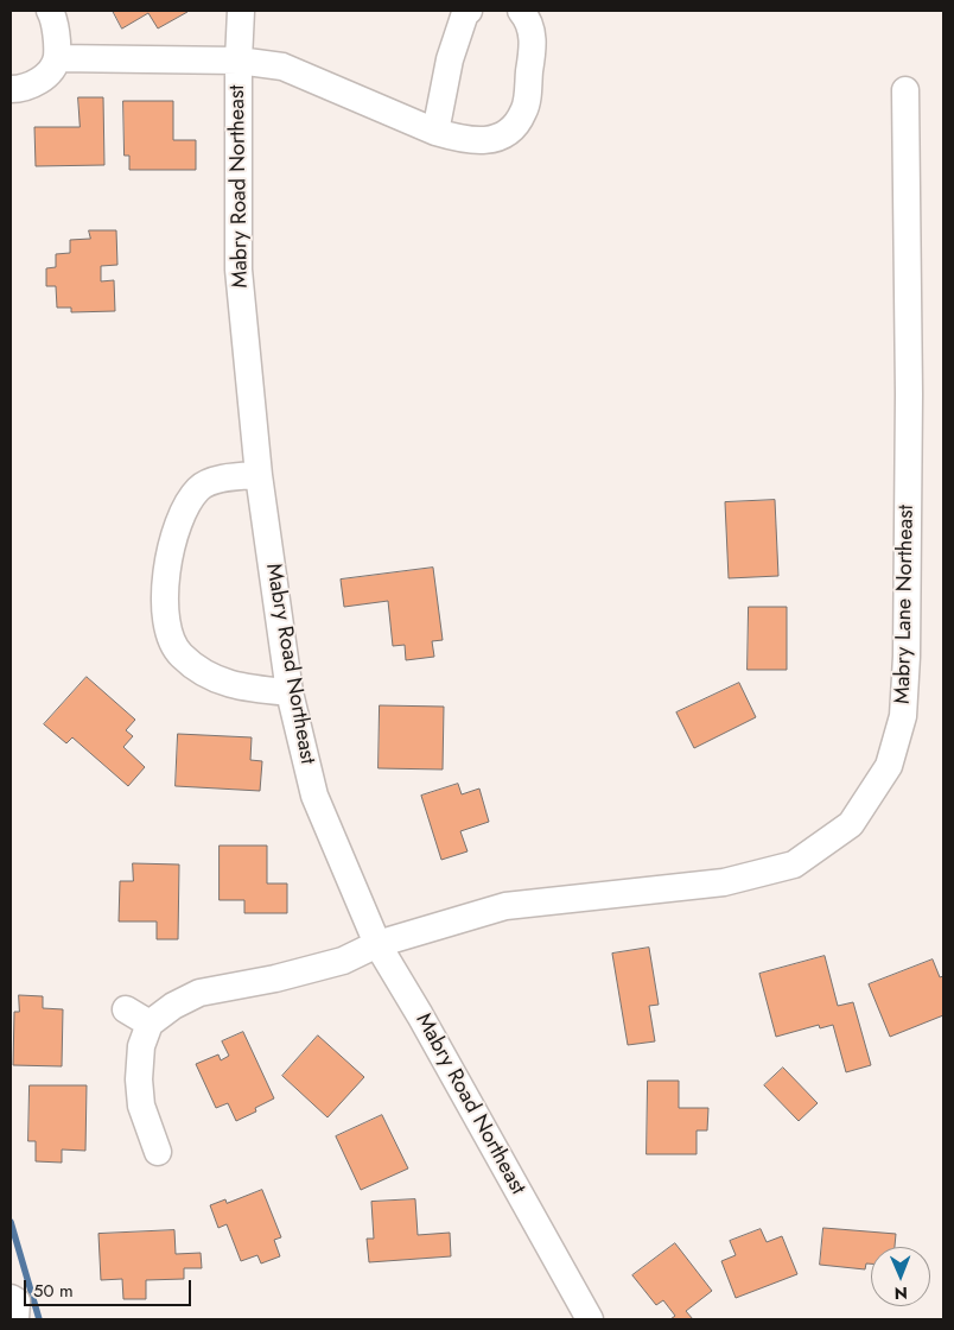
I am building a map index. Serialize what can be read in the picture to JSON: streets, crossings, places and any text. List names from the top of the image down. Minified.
{"streets":{"street":["Mabry Road Northeast","Mabry Lane Northeast"]},"crossings":[["Mabry Road Northeast","Mabry Lane Northeast"]],"scale_bar":"50 m","north":"bottom"}
